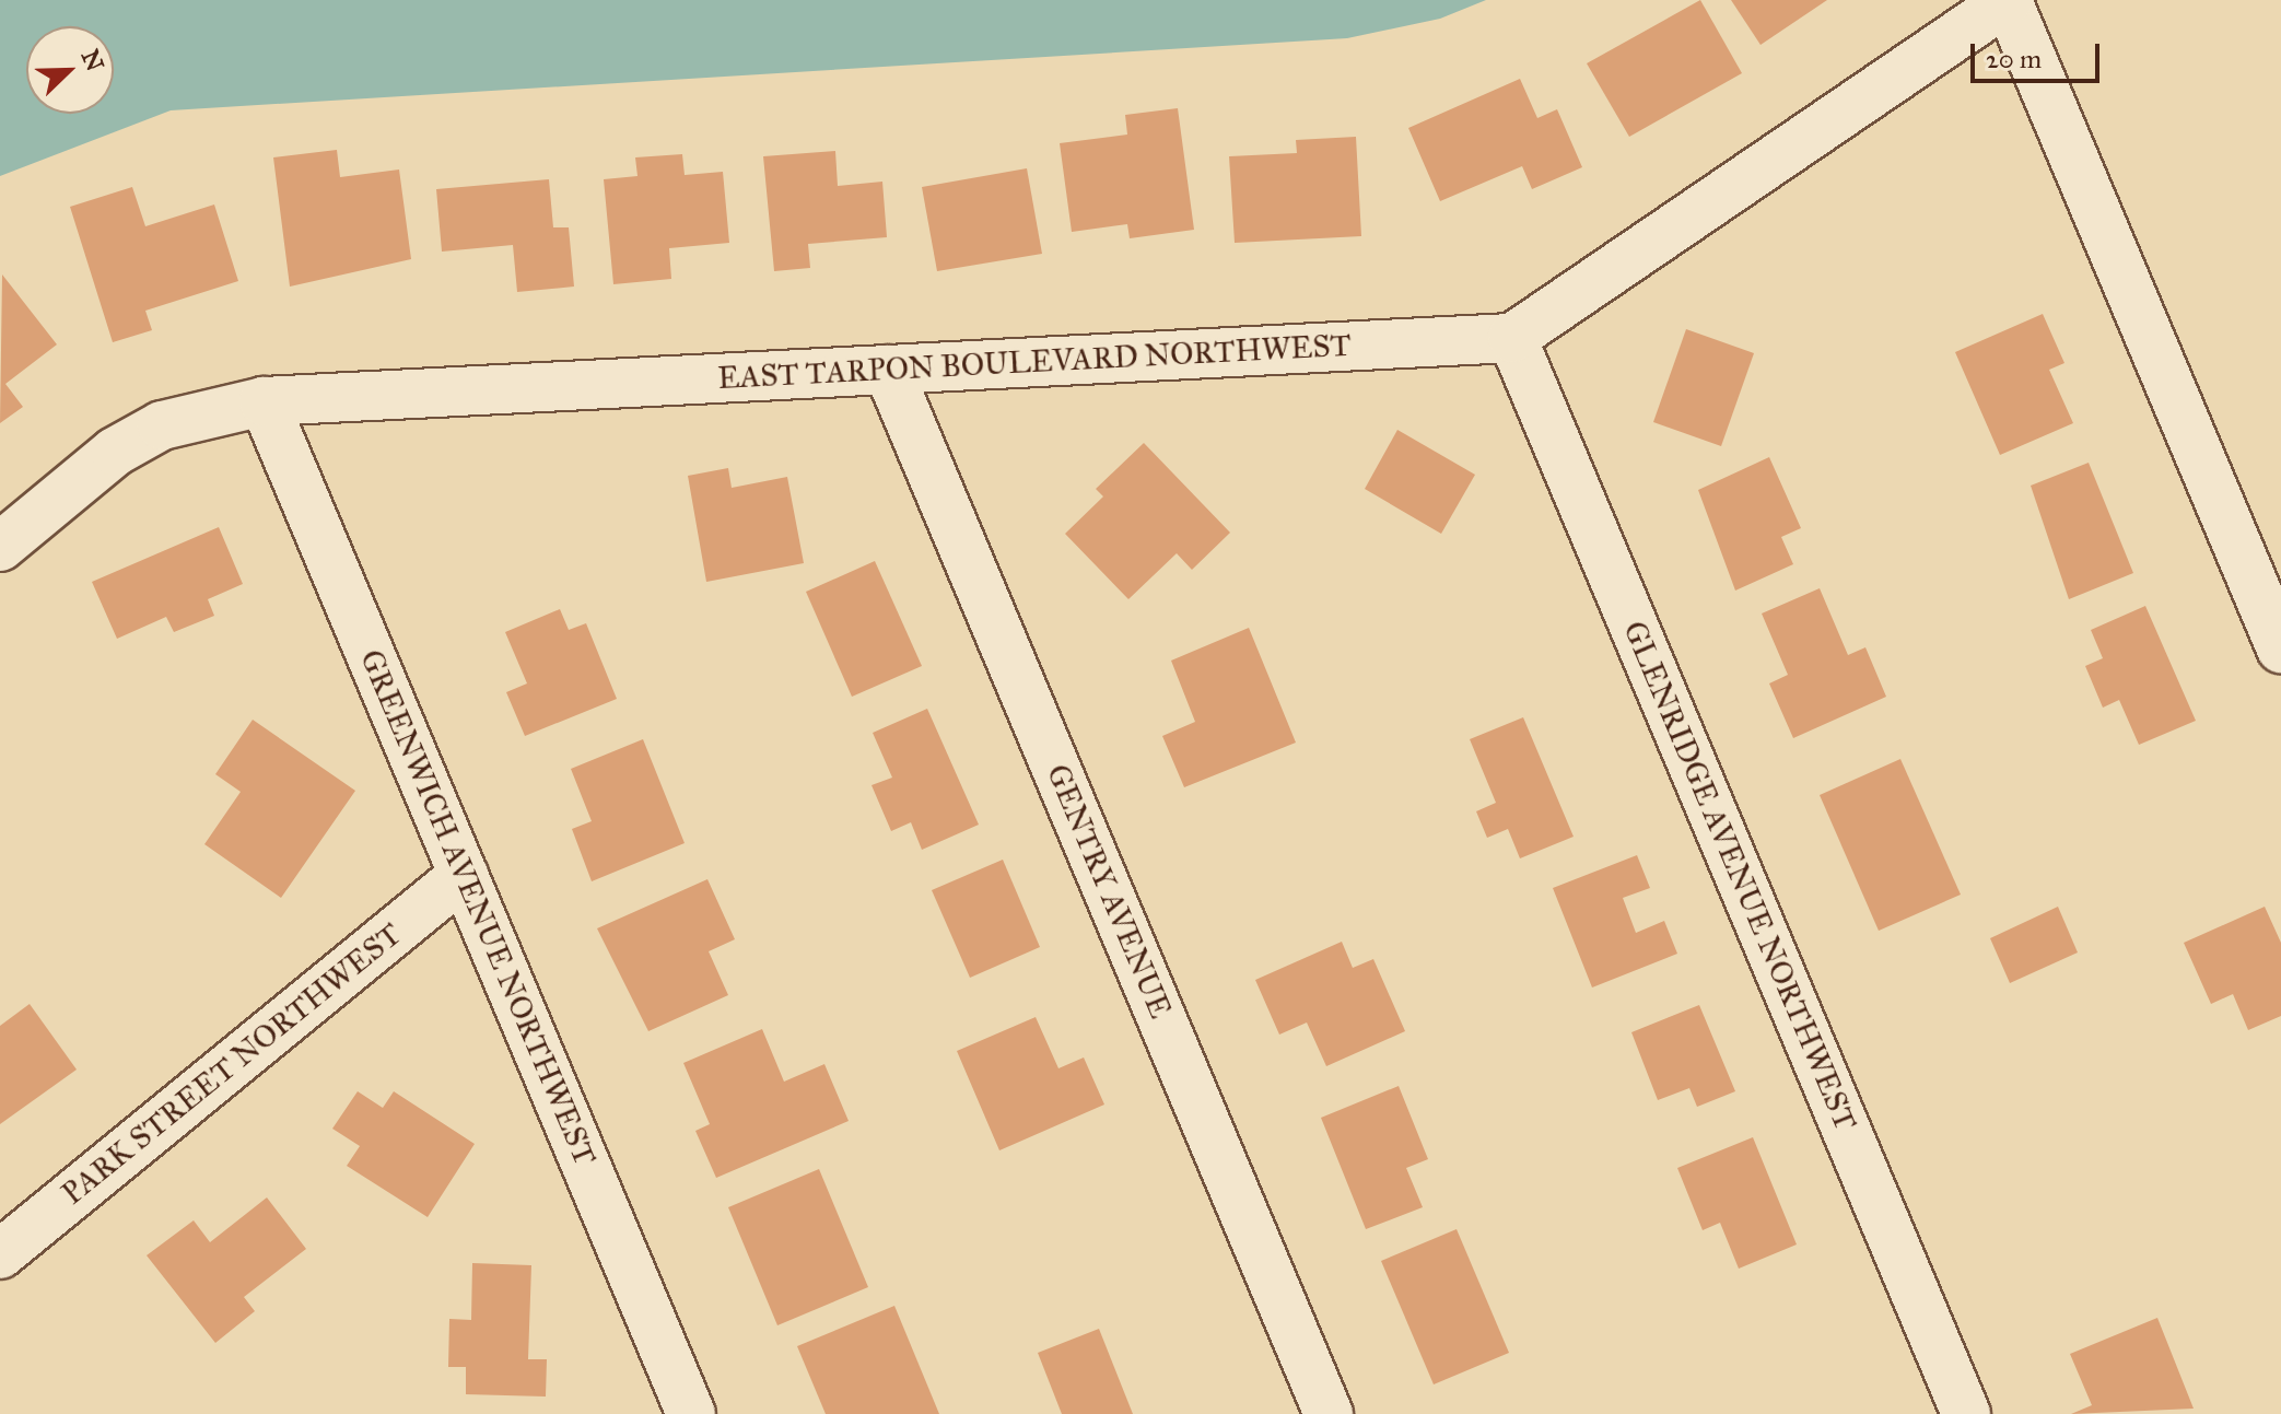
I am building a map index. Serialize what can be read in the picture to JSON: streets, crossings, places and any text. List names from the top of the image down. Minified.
{"streets":{"street":["EAST TARPON BOULEVARD NORTHWEST","GLENRIDGE AVENUE NORTHWEST","GENTRY AVENUE","GREENWICH AVENUE NORTHWEST","PARK STREET NORTHWEST"]},"crossings":[["EAST TARPON BOULEVARD NORTHWEST","GLENRIDGE AVENUE NORTHWEST"],["EAST TARPON BOULEVARD NORTHWEST","GENTRY AVENUE"],["EAST TARPON BOULEVARD NORTHWEST","GREENWICH AVENUE NORTHWEST"],["GREENWICH AVENUE NORTHWEST","PARK STREET NORTHWEST"]],"scale_bar":"20 m","north":"top right"}
